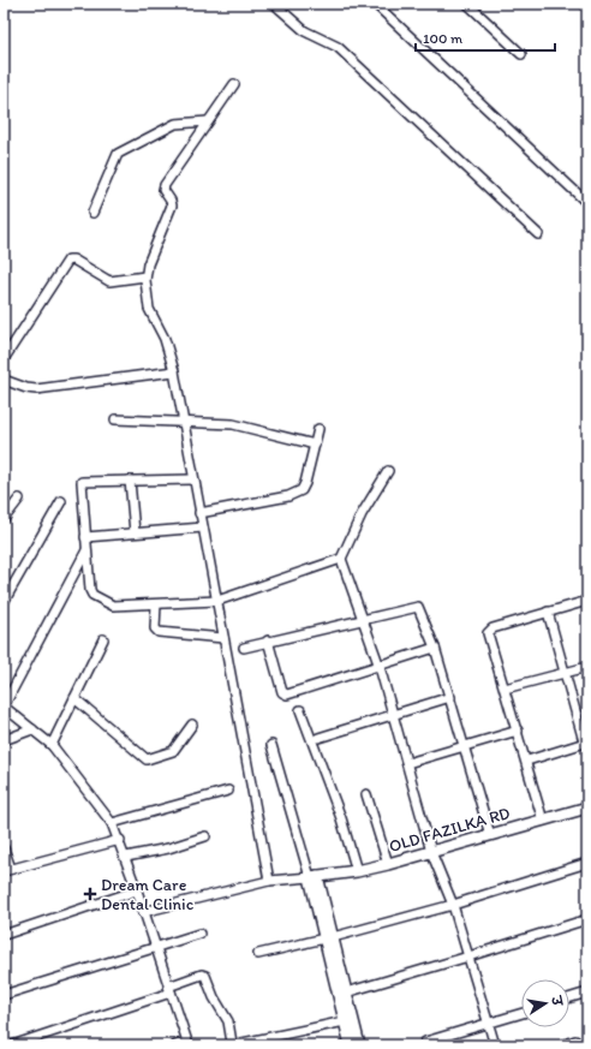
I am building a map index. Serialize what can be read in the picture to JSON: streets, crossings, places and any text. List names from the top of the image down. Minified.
{"streets":{"main road":["OLD FAZILKA RD"]},"places":{"health":["Dream Care Dental Clinic"]},"scale_bar":"100 m","north":"right"}
